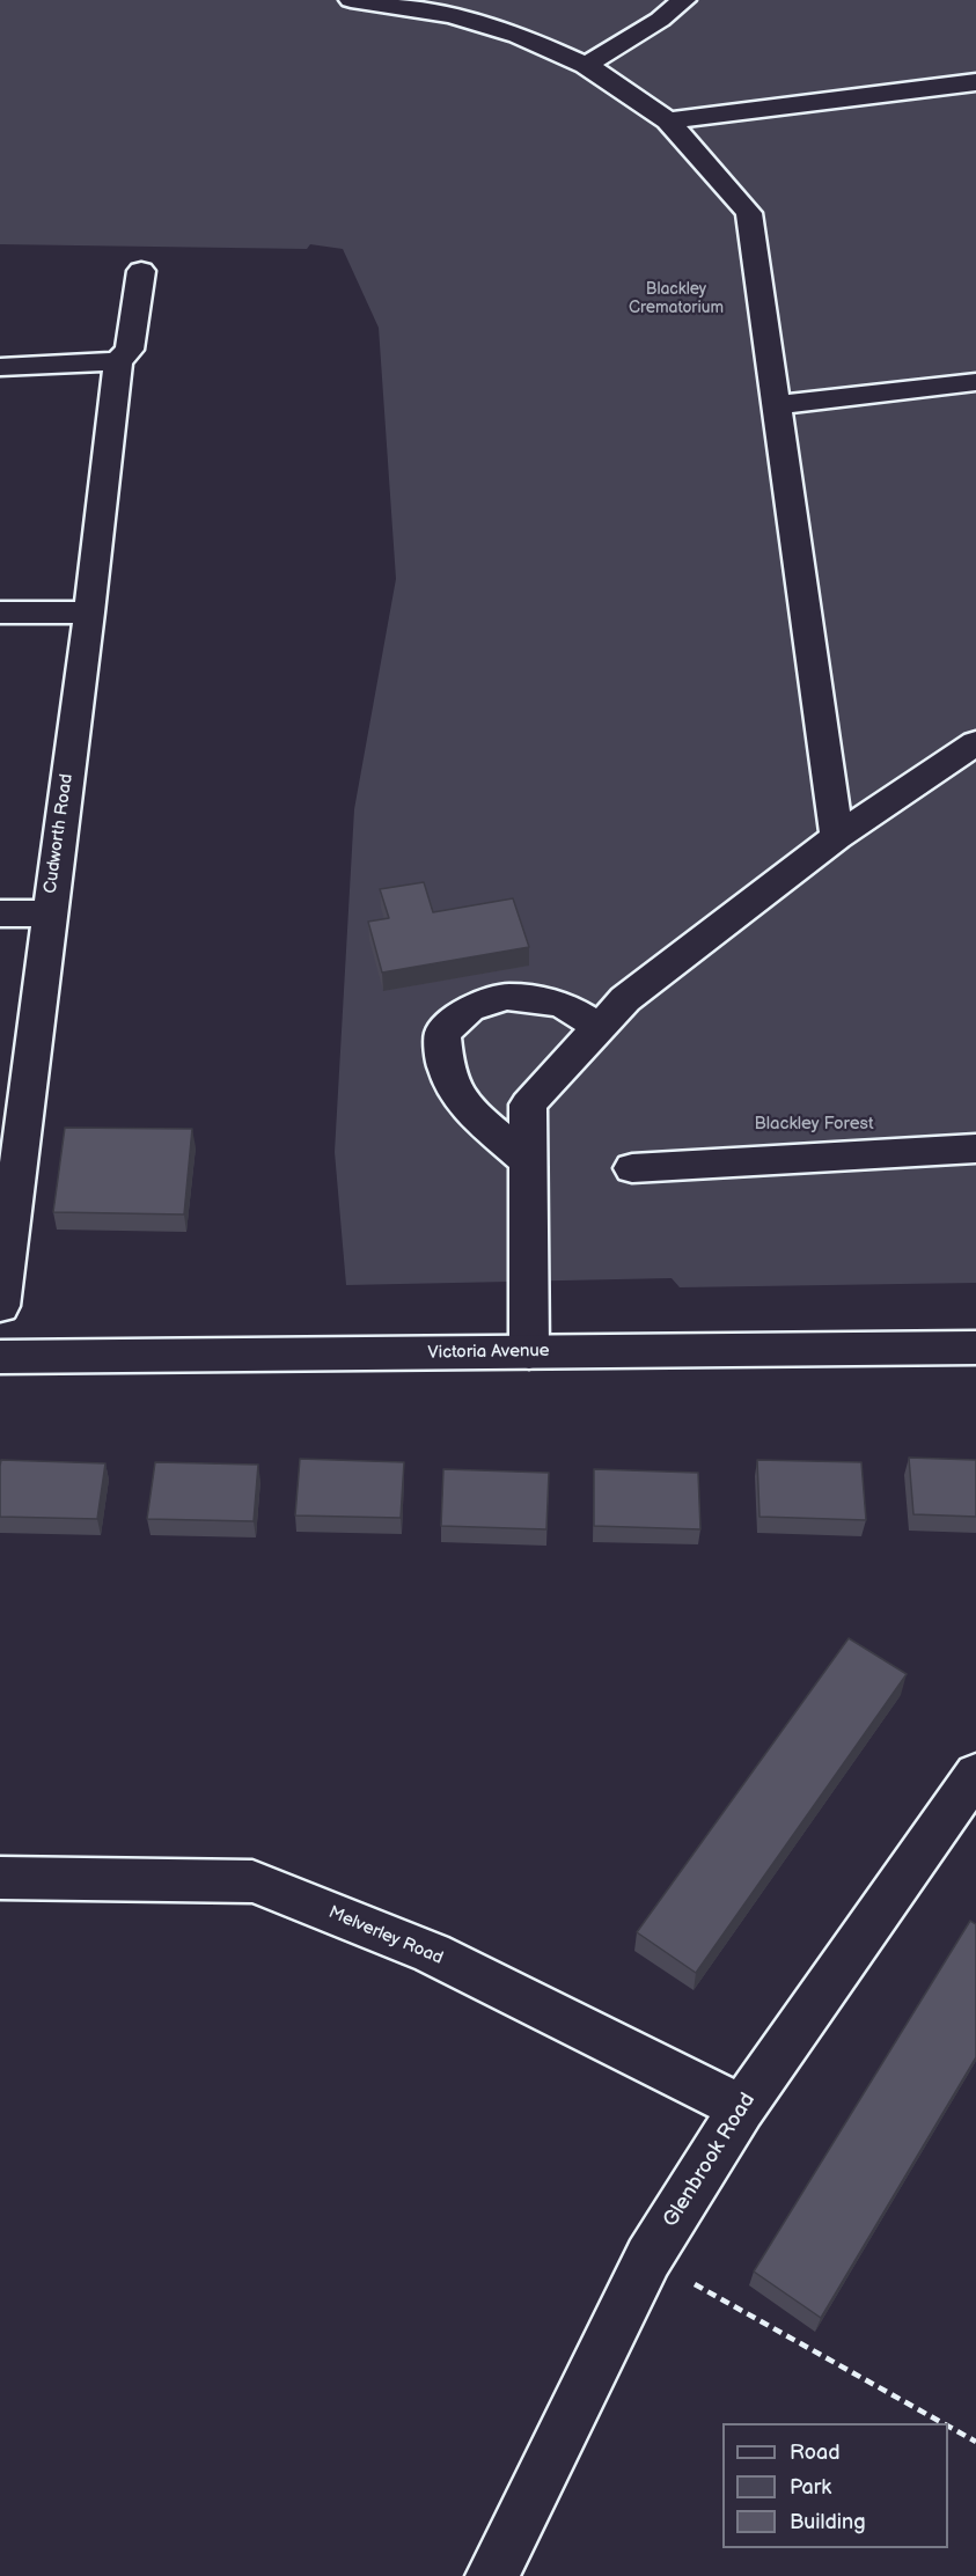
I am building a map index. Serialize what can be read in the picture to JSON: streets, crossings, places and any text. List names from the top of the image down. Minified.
{"streets":{"street":["Cudworth Road","Victoria Avenue","Melverley Road","Glenbrook Road"]},"crossings":[["Melverley Road","Glenbrook Road"]],"parks":["Blackley Crematorium","Blackley Forest"],"legend":["Road","Park","Building"]}
